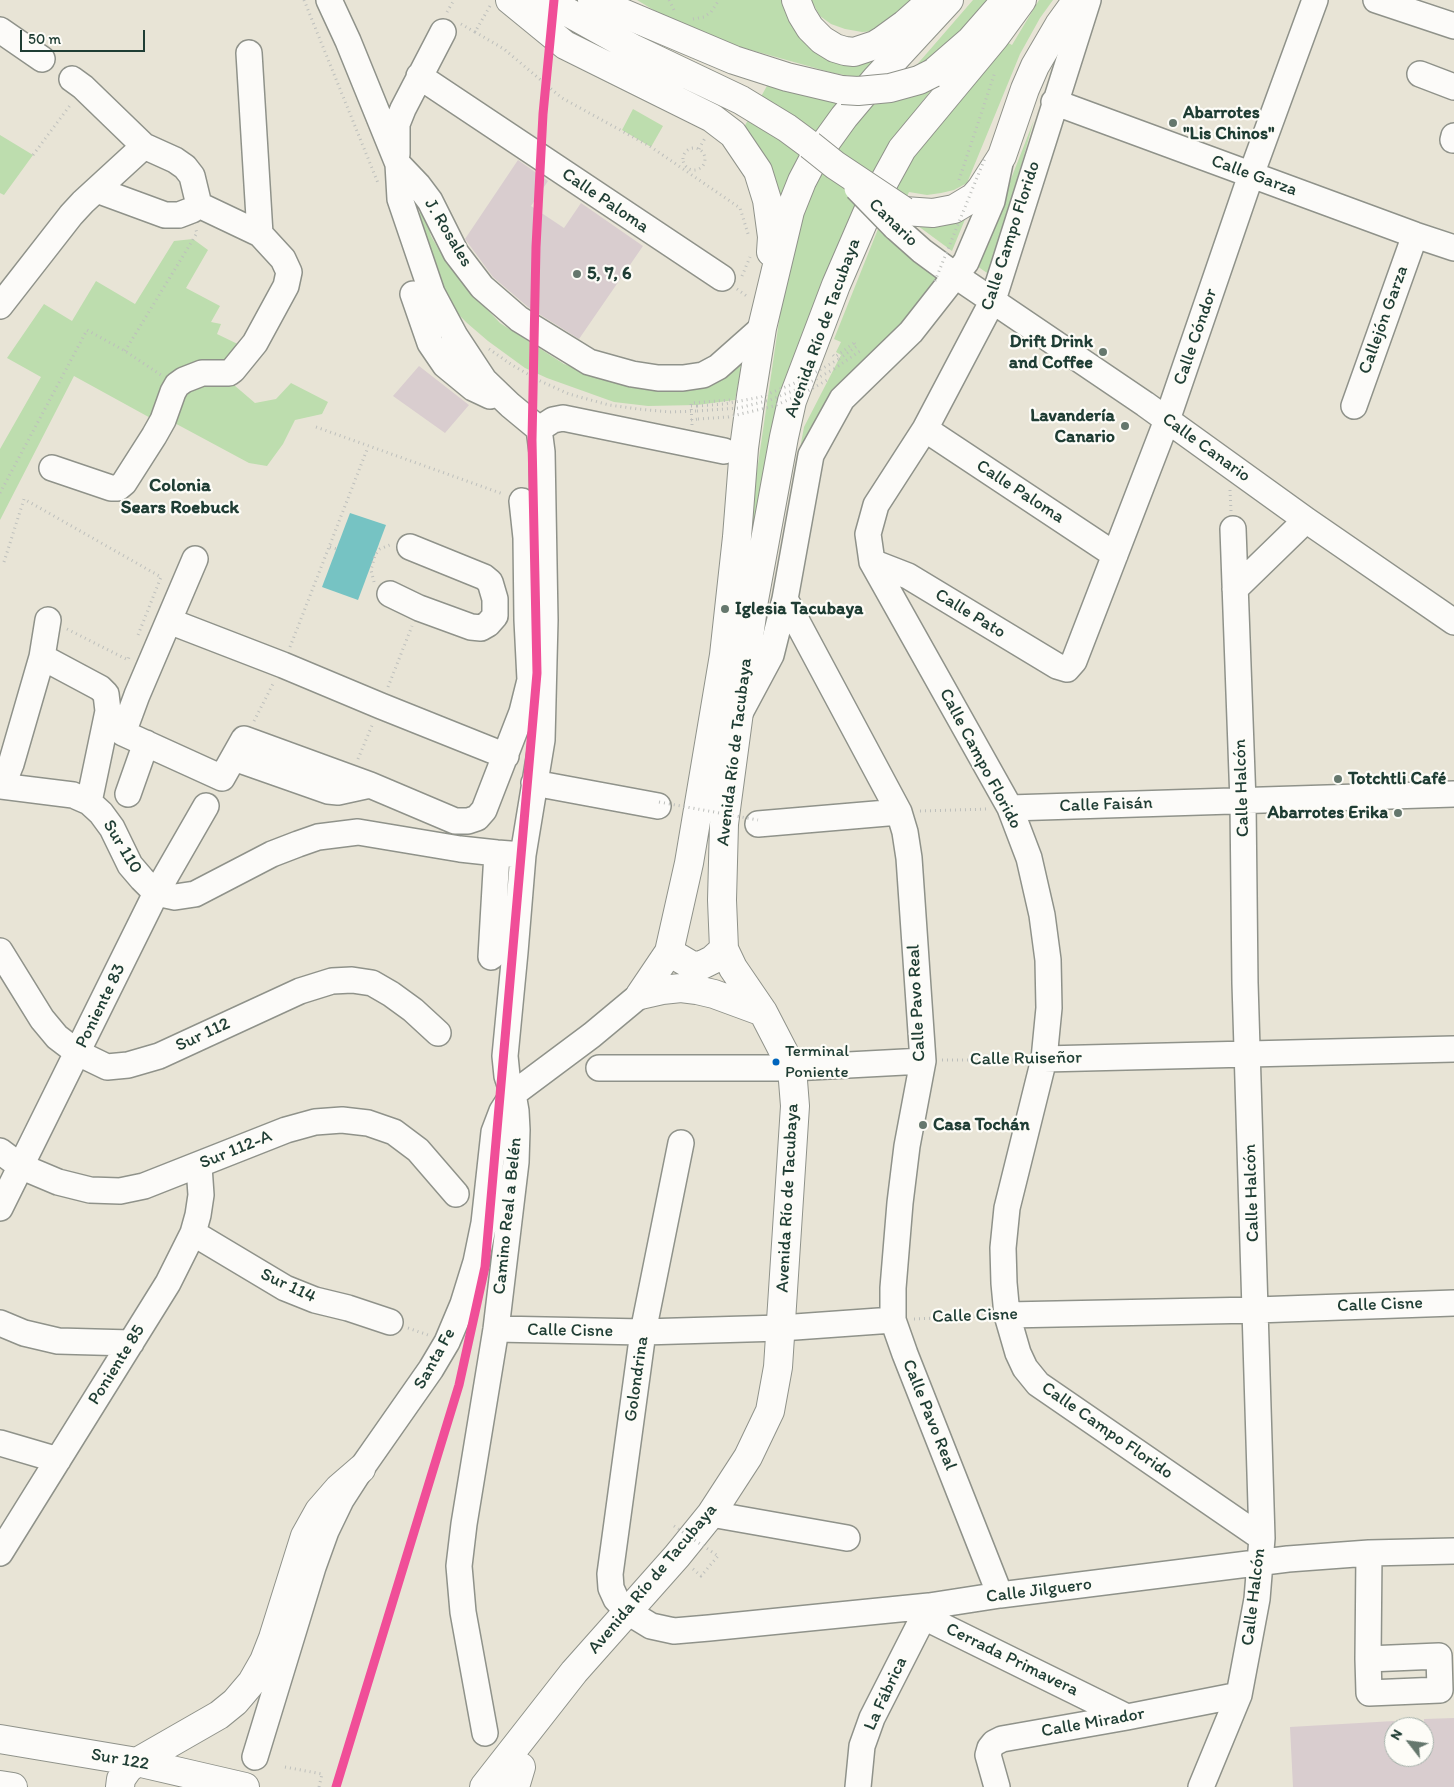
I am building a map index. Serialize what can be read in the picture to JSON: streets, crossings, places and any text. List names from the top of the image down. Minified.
{"streets":{"main road":["Avenida Río de Tacubaya","Sur 122"],"street":["Calle Garza","Calle Paloma","Canario","J. Rosales","Calle Campo Florido","Callejón Garza","Calle Cóndor","Calle Canario","Calle Pato","Calle Halcón","Calle Faisán","Sur 110","Calle Pavo Real","Poniente 83","Sur 112","Calle Ruiseñor","Sur 112-A","Camino Real a Belén","Sur 114","Calle Cisne","Santa Fe","Poniente 85","Golondrina","Calle Jilguero","Cerrada Primavera","La Fábrica","Calle Mirador"]},"crossings":[["Calle Garza","Calle Campo Florido"],["Calle Garza","Callejón Garza"],["Calle Garza","Calle Cóndor"],["Calle Paloma","Calle Campo Florido"],["Calle Paloma","Calle Cóndor"],["Canario","Calle Canario"],["J. Rosales","Avenida Río de Tacubaya"],["Calle Campo Florido","Calle Canario"],["Calle Campo Florido","Calle Pato"],["Calle Campo Florido","Calle Halcón"],["Calle Campo Florido","Calle Faisán"],["Calle Campo Florido","Calle Ruiseñor"],["Calle Campo Florido","Calle Cisne"],["Avenida Río de Tacubaya","Calle Cisne"],["Avenida Río de Tacubaya","Santa Fe"],["Avenida Río de Tacubaya","Golondrina"],["Avenida Río de Tacubaya","Calle Jilguero"],["Calle Cóndor","Calle Canario"],["Calle Cóndor","Calle Pato"],["Calle Halcón","Calle Faisán"],["Calle Halcón","Calle Ruiseñor"],["Calle Halcón","Calle Cisne"],["Calle Halcón","Calle Jilguero"],["Calle Halcón","Calle Mirador"],["Sur 110","Poniente 83"],["Calle Pavo Real","Calle Ruiseñor"],["Calle Pavo Real","Calle Cisne"],["Calle Pavo Real","Calle Jilguero"],["Poniente 83","Sur 112"],["Poniente 83","Sur 112-A"],["Sur 112-A","Poniente 85"],["Camino Real a Belén","Calle Cisne"],["Camino Real a Belén","Santa Fe"],["Sur 114","Poniente 85"],["Calle Cisne","Golondrina"],["Golondrina","Calle Jilguero"],["Calle Jilguero","Cerrada Primavera"],["Calle Jilguero","La Fábrica"],["Cerrada Primavera","La Fábrica"],["Cerrada Primavera","Calle Mirador"]],"districts":["Colonia Sears Roebuck"],"places":["Abarrotes \"Lis Chinos\"","5, 7, 6","Drift Drink and Coffee","Lavandería Canario","Iglesia Tacubaya","Totchtli Café","Abarrotes Erika","Terminal Poniente","Casa Tochán"],"scale_bar":"50 m","north":"top left"}
